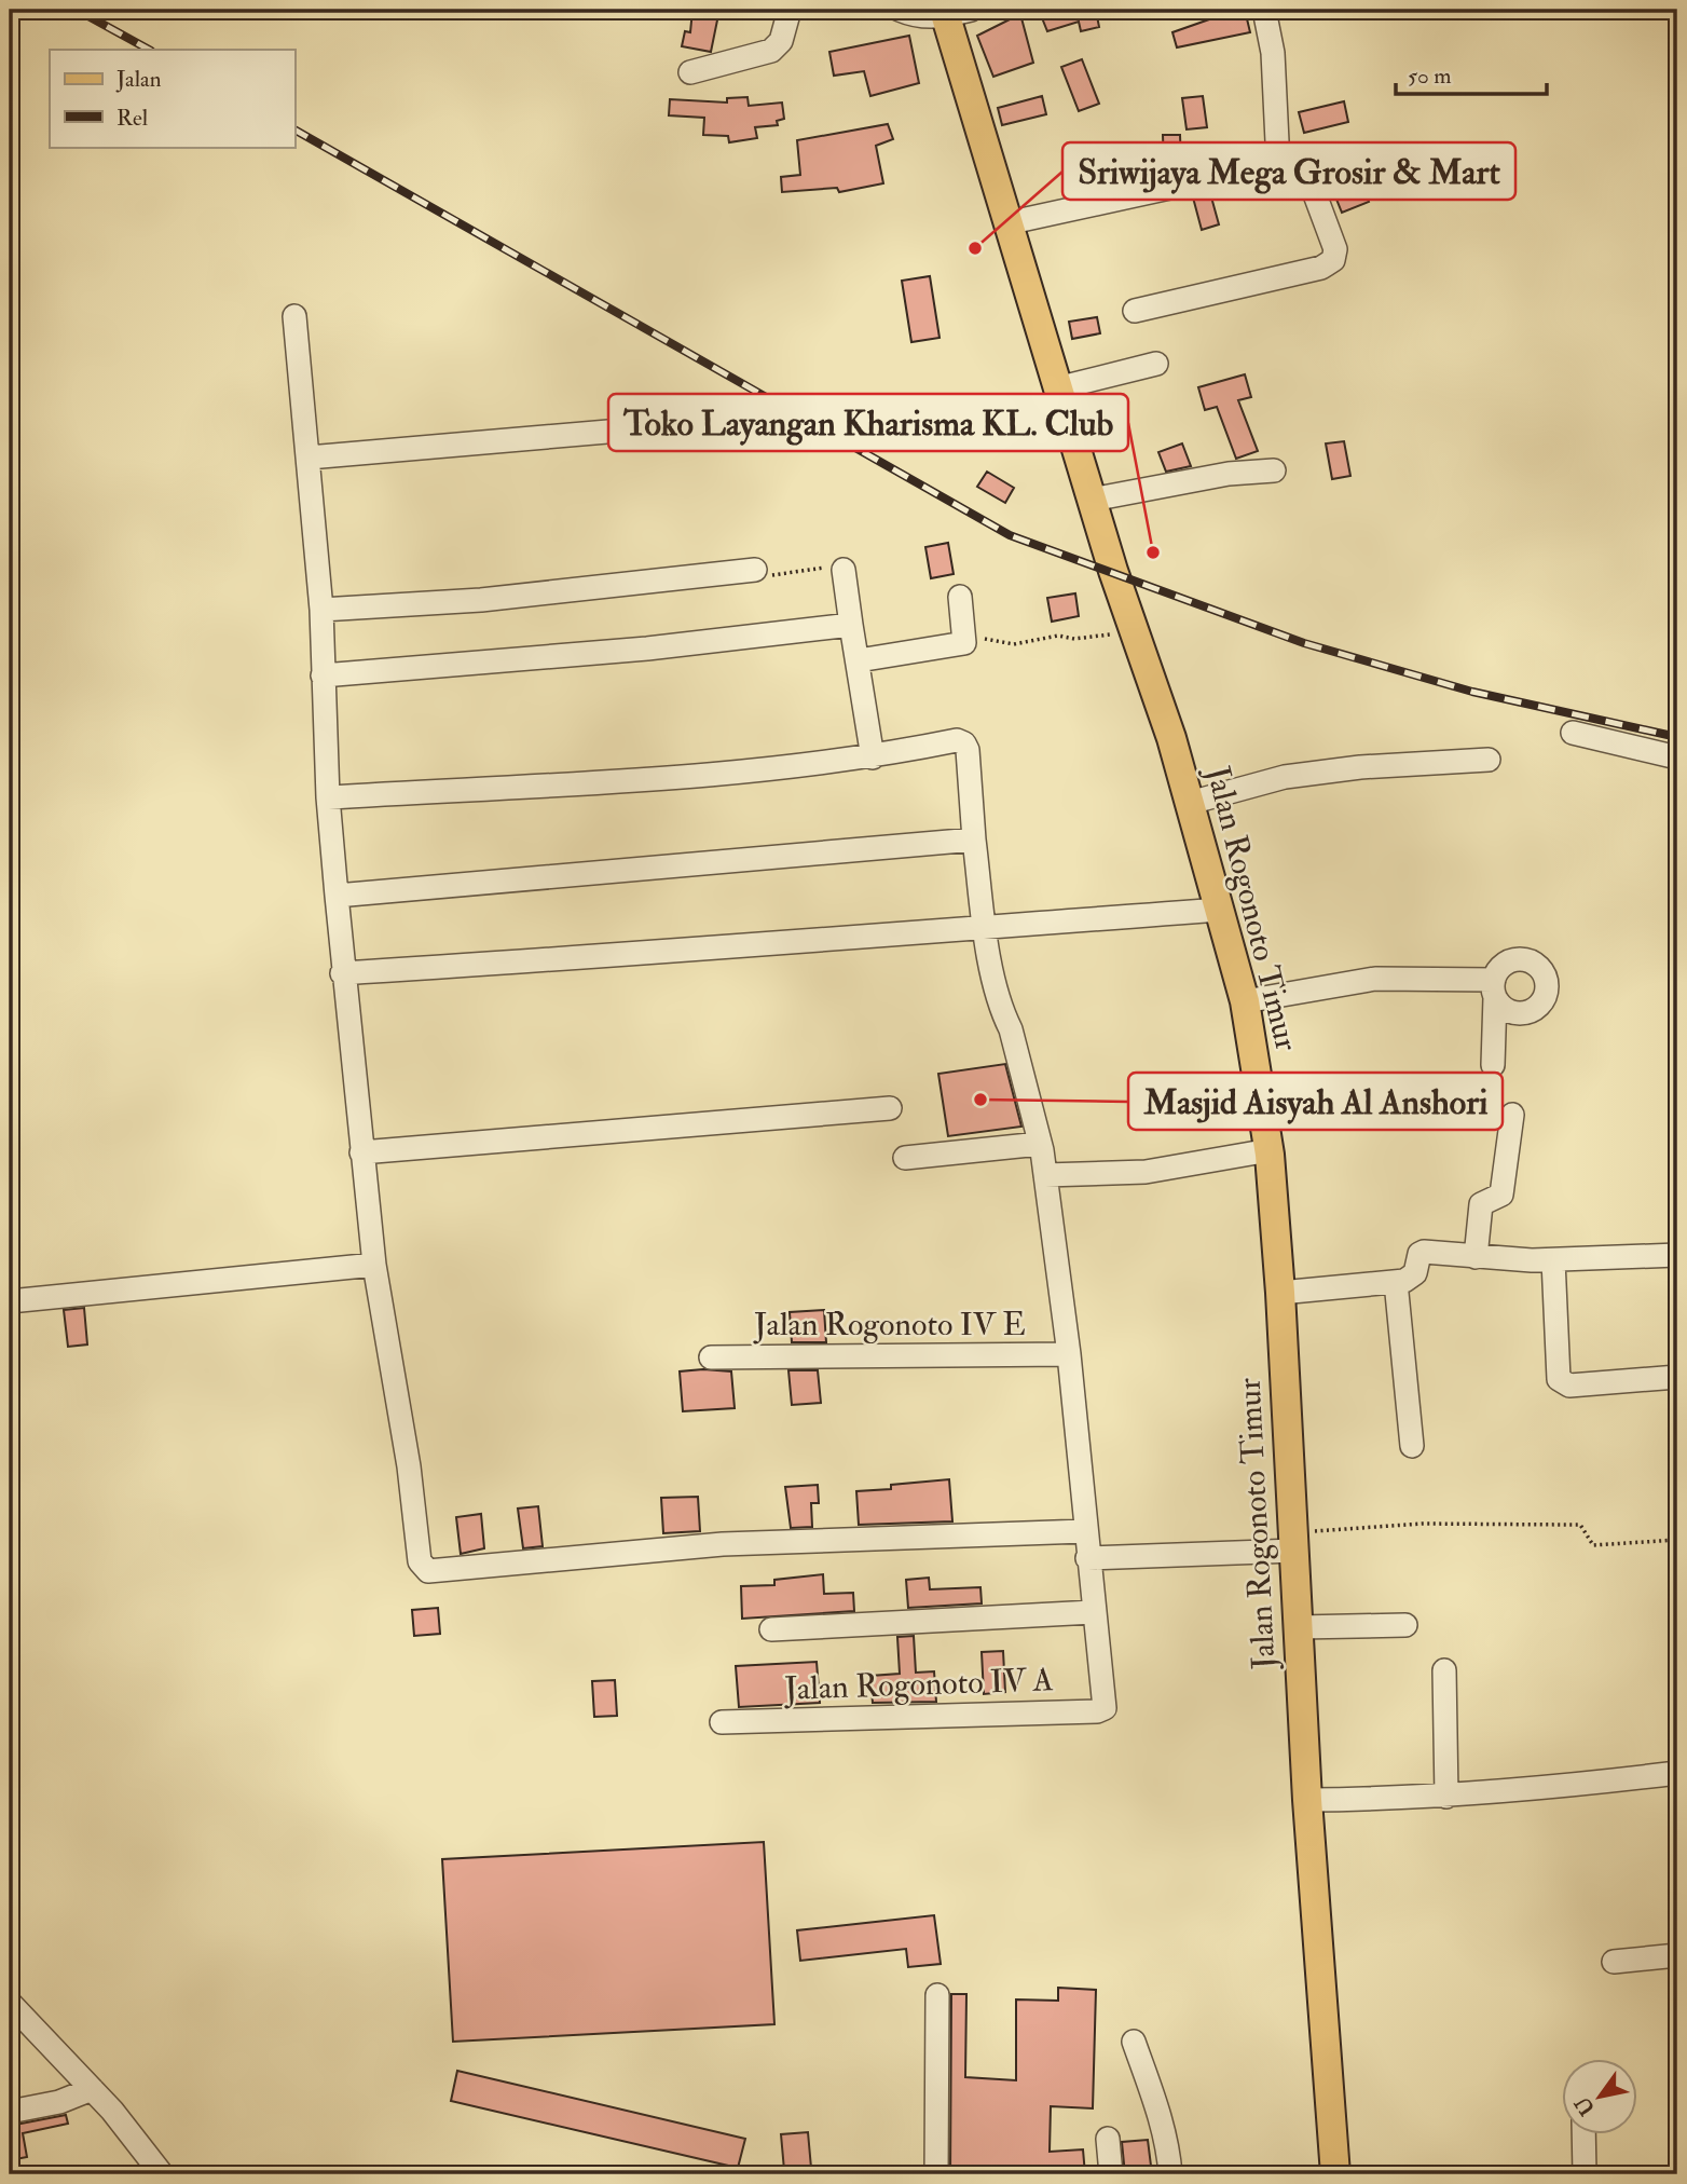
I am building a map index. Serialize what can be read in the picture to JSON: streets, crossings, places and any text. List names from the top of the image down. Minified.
{"streets":{"main road":["Jalan Rogonoto Timur"],"street":["Jalan Rogonoto IV E","Jalan Rogonoto IV A"]},"places":["Sriwijaya Mega Grosir & Mart","Toko Layangan Kharisma KL. Club","Masjid Aisyah Al Anshori"],"legend":["Jalan","Rel"],"scale_bar":"50 m","north":"bottom left"}
